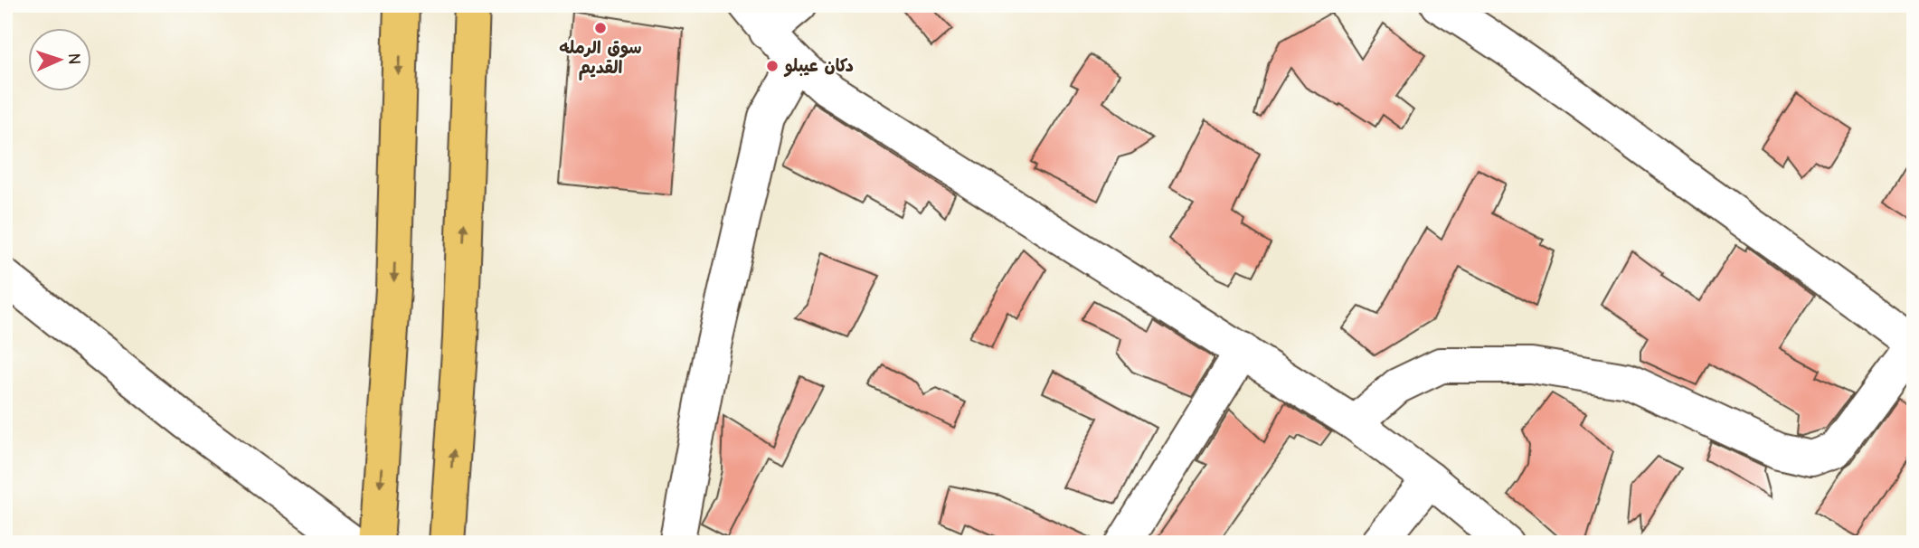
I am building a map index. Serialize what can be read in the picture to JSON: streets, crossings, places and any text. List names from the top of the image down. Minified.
{"places":["سوق الرمله القديم","دكان عيبلو"],"north":"right"}
